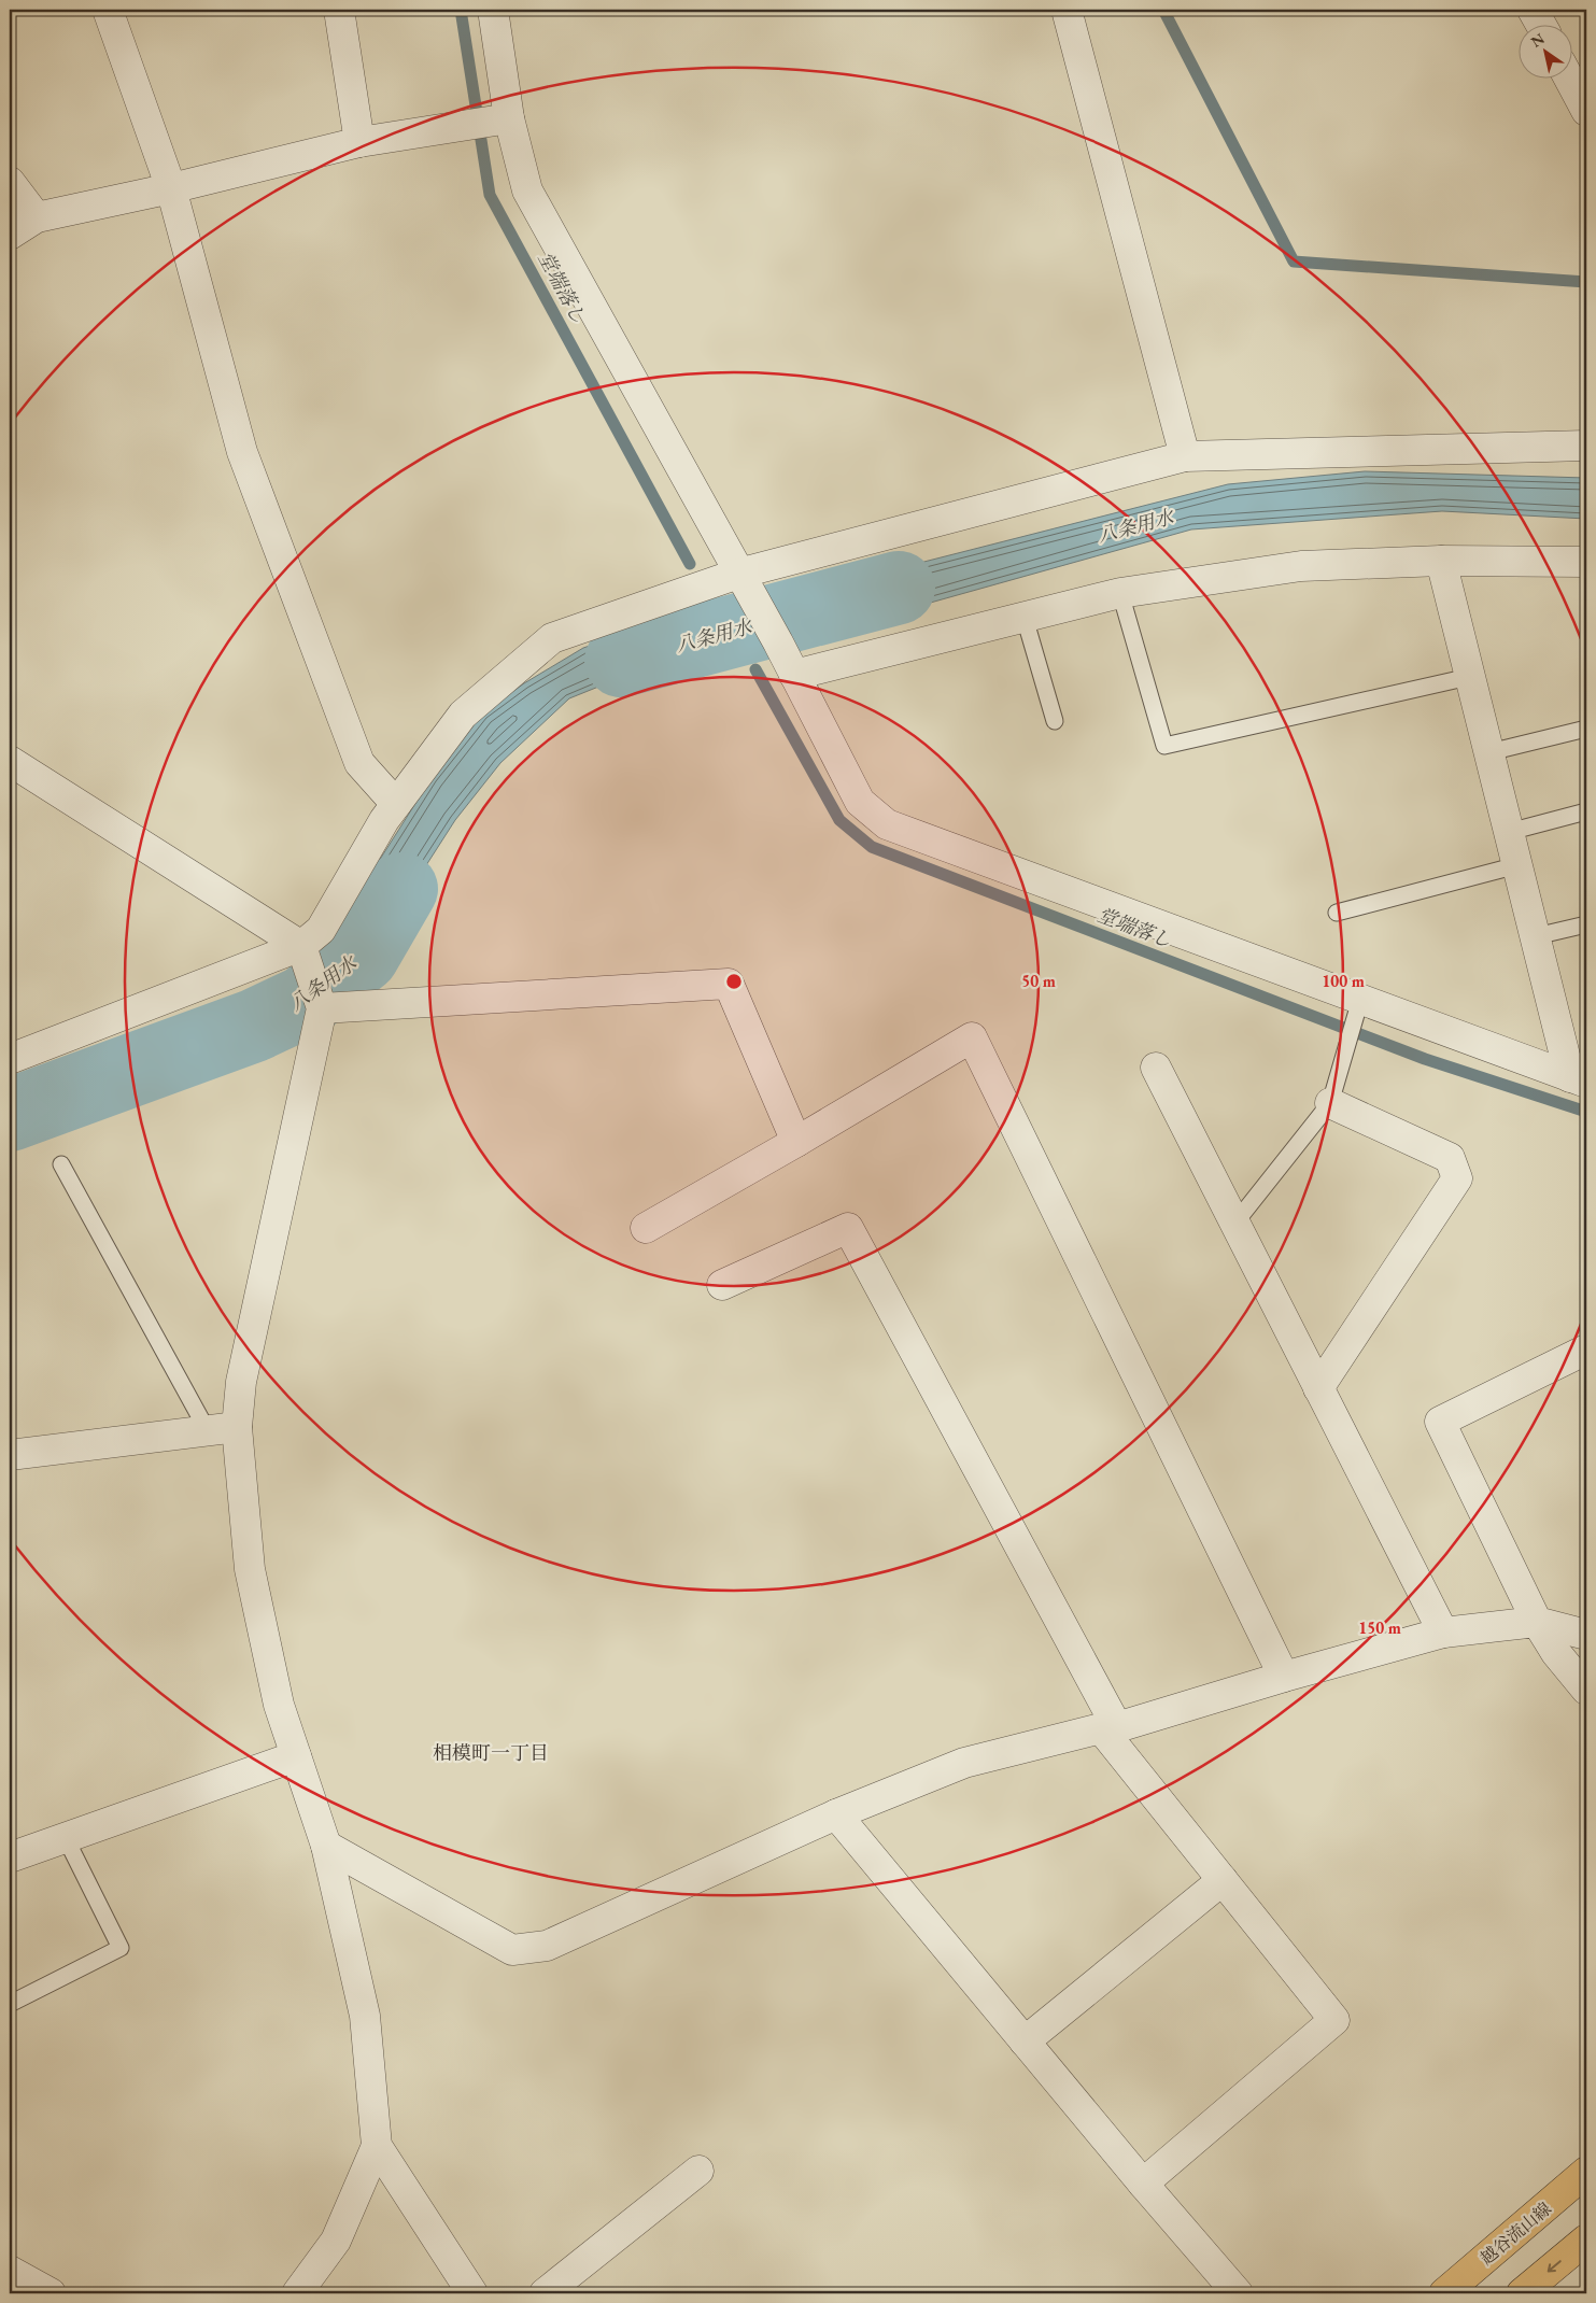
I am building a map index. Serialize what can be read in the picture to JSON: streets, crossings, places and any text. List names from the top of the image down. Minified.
{"streets":{"main road":["越谷流山線"]},"districts":["相模町一丁目"],"water":["堂端落し","八条用水"],"north":"top left","rings":["50 m","100 m","150 m"]}
